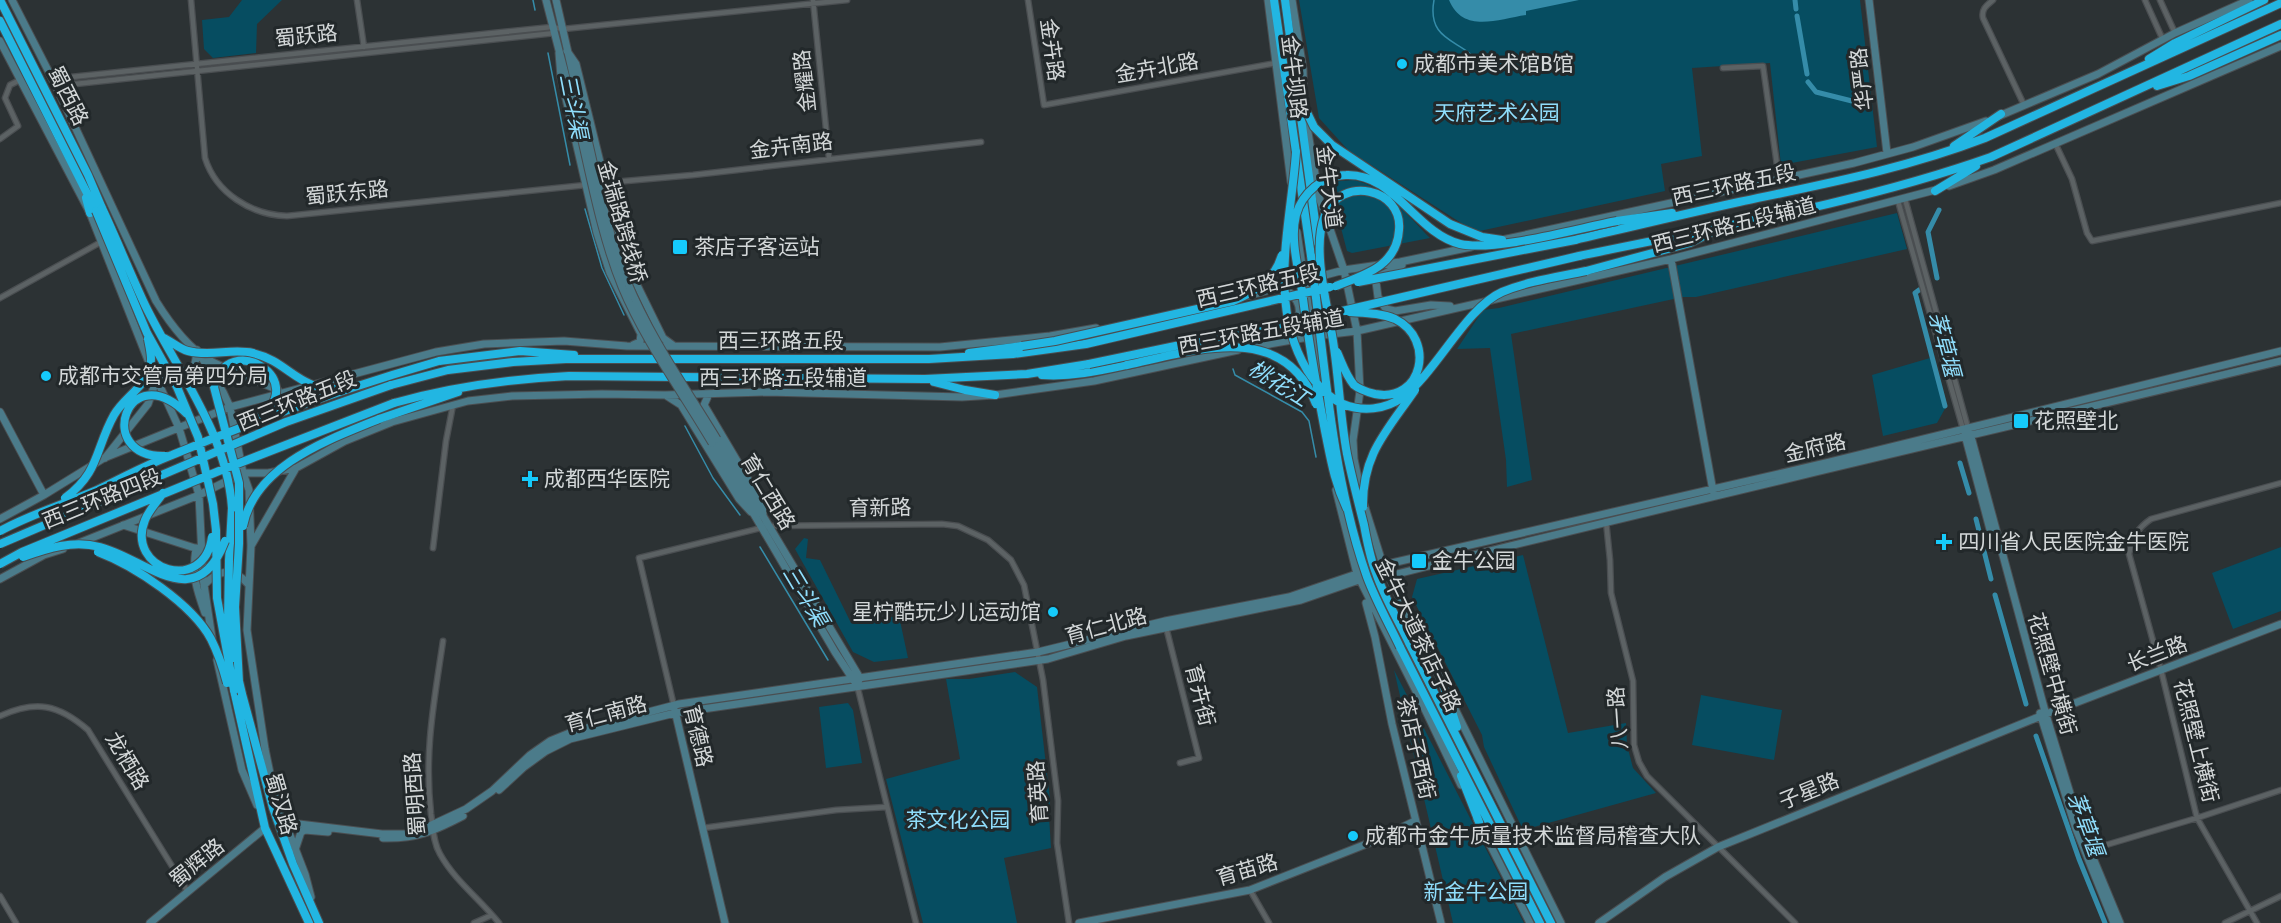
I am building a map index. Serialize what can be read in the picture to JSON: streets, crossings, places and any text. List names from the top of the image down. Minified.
{"streets":{"highway":["蜀西路","西三环路五段","金牛大道","西三环路四段","金牛大道茶店子路","蜀汉路"],"main road":["金牛坝路","华严路","金瑞路跨线桥","西三环路五段辅道","金府路","育仁西路","育仁北路","长兰路","花照壁中横街","育仁南路","育德路","茶店子西街","子星路","蜀辉路","育苗路"],"street":["蜀跃路","金卉路","金卉北路","金耀路","金卉南路","蜀跃东路","育新路","育卉街","八一路","花照壁上横街","龙栖路","育英路","蜀明西路"]},"crossings":[["蜀跃路","金耀路"],["蜀跃路","蜀西路"],["蜀跃路","蜀跃东路"],["金卉路","金卉北路"],["金卉北路","金牛坝路"],["金牛坝路","西三环路五段辅道"],["金牛坝路","金府路"],["金牛坝路","育仁北路"],["金牛坝路","茶店子西街"],["华严路","西三环路五段辅道"],["金耀路","金卉南路"],["金卉南路","蜀跃东路"],["西三环路五段","西三环路四段"],["金牛大道","金牛大道茶店子路"],["金瑞路跨线桥","育仁西路"],["金府路","育仁北路"],["金府路","花照壁中横街"],["金府路","八一路"],["金府路","茶店子西街"],["育仁西路","育新路"],["育仁西路","育仁北路"],["育仁西路","育仁南路"],["育新路","育仁北路"],["育新路","育德路"],["育新路","育英路"],["育仁北路","育卉街"],["育仁北路","育仁南路"],["育仁北路","茶店子西街"],["育仁北路","育英路"],["长兰路","花照壁中横街"],["长兰路","花照壁上横街"],["长兰路","子星路"],["花照壁中横街","子星路"],["育仁南路","育德路"],["育仁南路","蜀明西路"],["八一路","子星路"],["茶店子西街","育苗路"],["龙栖路","蜀辉路"],["蜀汉路","蜀辉路"]],"water":["三斗渠","茅草堰","桃花江"],"parks":["天府艺术公园","茶文化公园","新金牛公园"],"places":{"other":["成都市美术馆B馆","成都市交管局第四分局","星柠酷玩少儿运动馆","成都市金牛质量技术监督局稽查大队"],"transit":["茶店子客运站","花照壁北","金牛公园"],"health":["成都西华医院","四川省人民医院金牛医院"]}}
